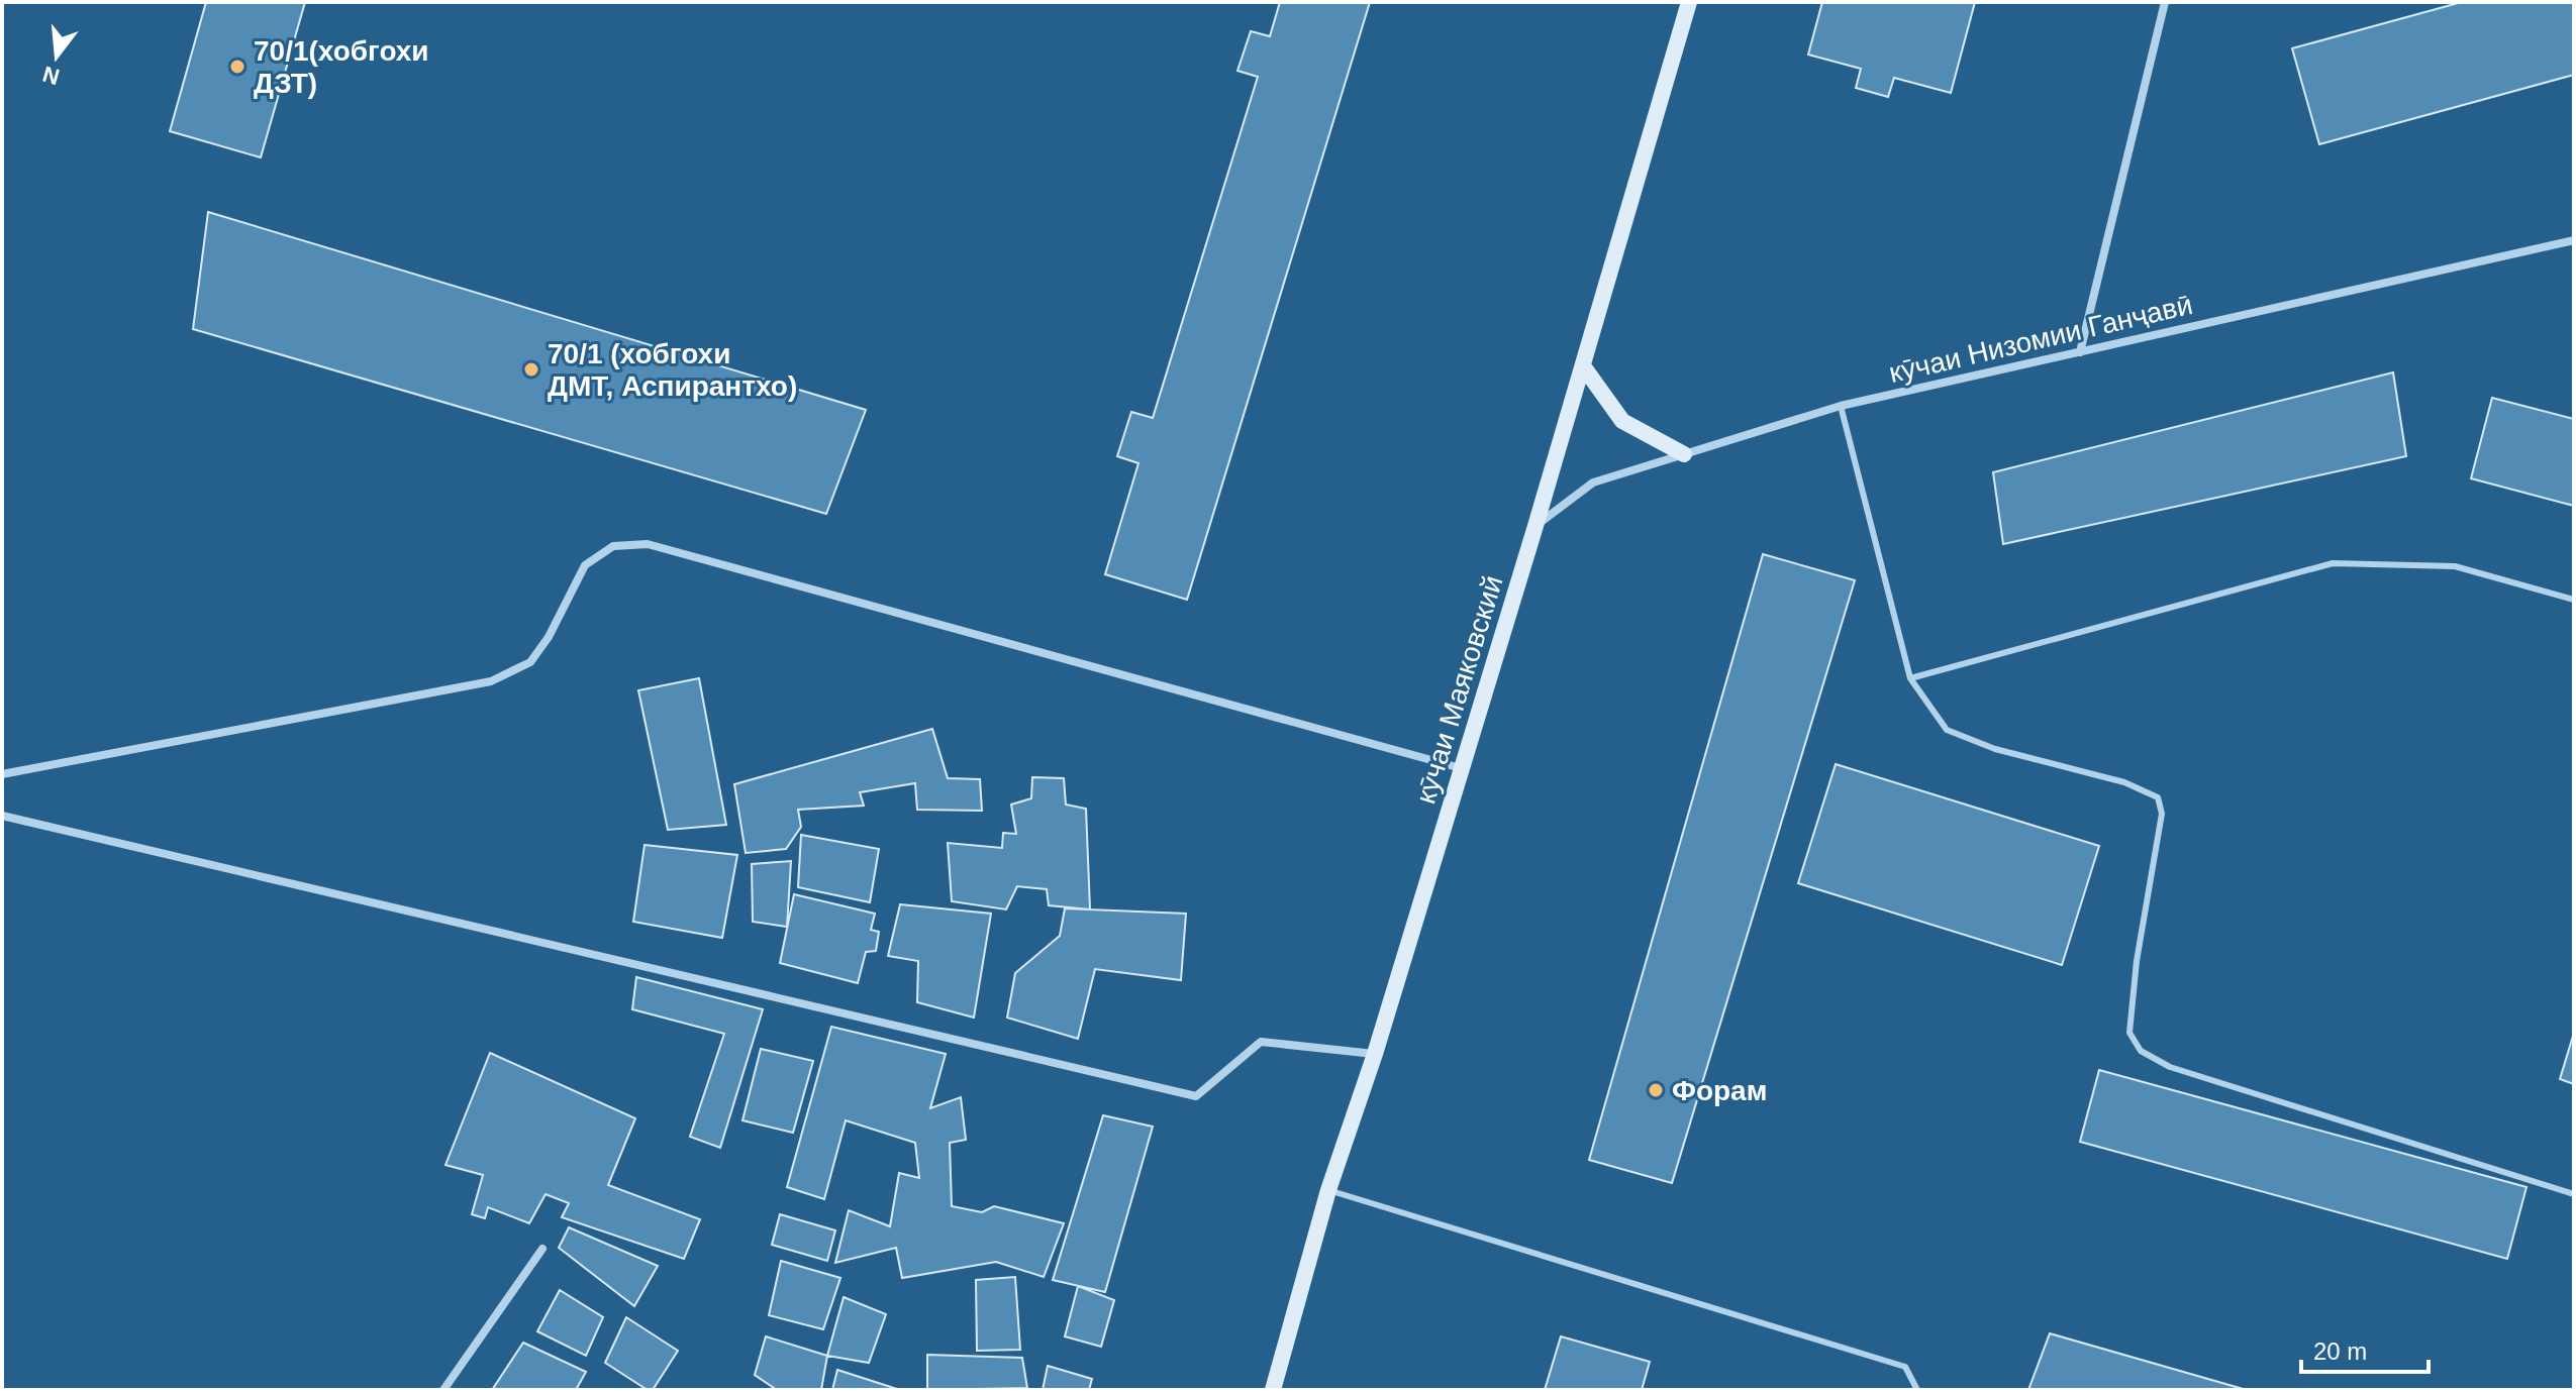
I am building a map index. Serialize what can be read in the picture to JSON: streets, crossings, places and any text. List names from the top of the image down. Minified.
{"streets":{"street":["кӯчаи Низомии Ганҷавӣ","кӯчаи Маяковский"]},"crossings":[["кӯчаи Низомии Ганҷавӣ","кӯчаи Маяковский"]],"places":["70/1(хобгохи ДЗТ)","70/1 (хобгохи ДМТ, Аспирантхо)","Форам"],"scale_bar":"20 m","north":"bottom"}
